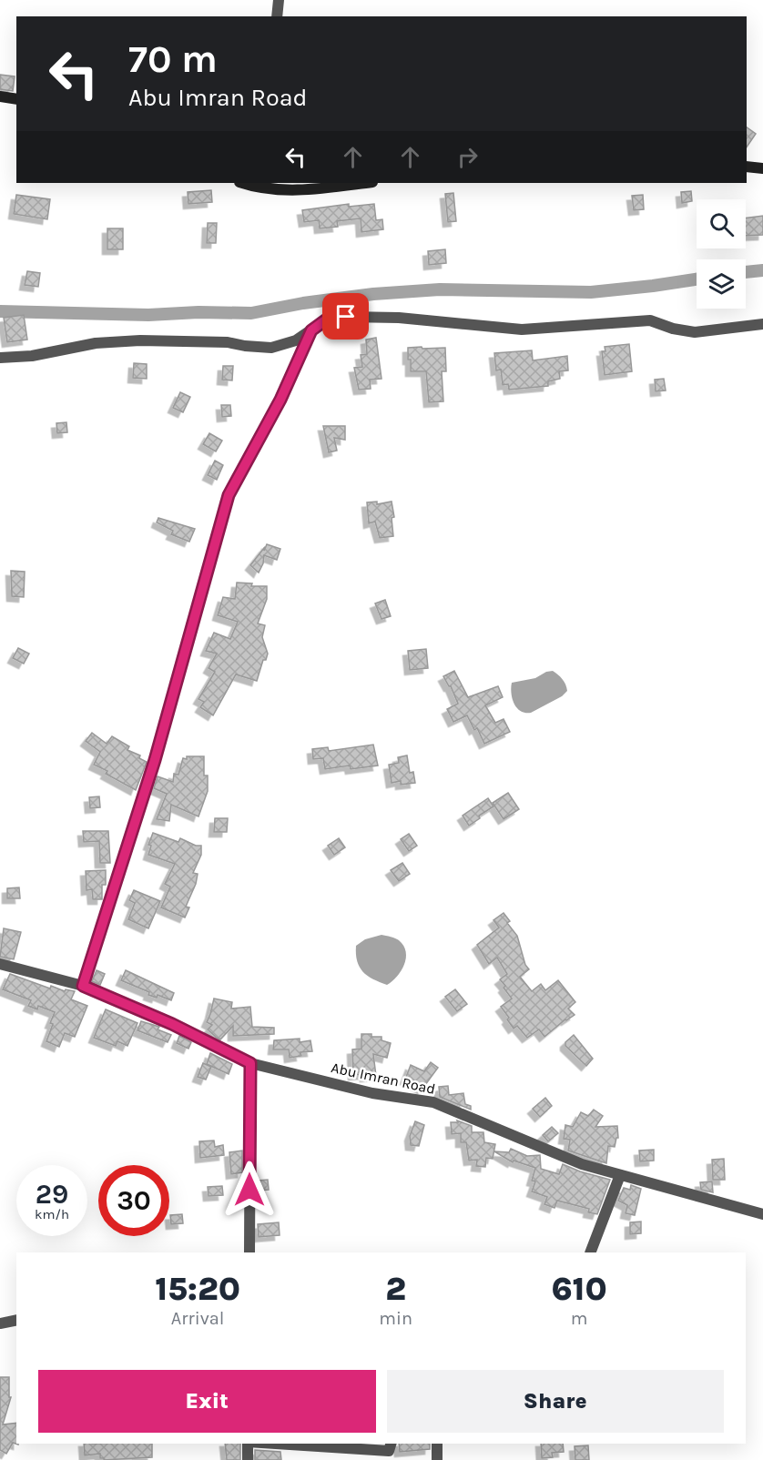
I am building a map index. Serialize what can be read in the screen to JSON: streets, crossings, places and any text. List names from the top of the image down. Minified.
{"streets":{"street":["Abu Imran Road"]},"page":{"turn":["70 m","Abu Imran Road"],"speed":"29 km/h","limit":"30","eta":["15:20","Arrival","2","min","610","m"],"buttons":["Exit","Share"]}}
